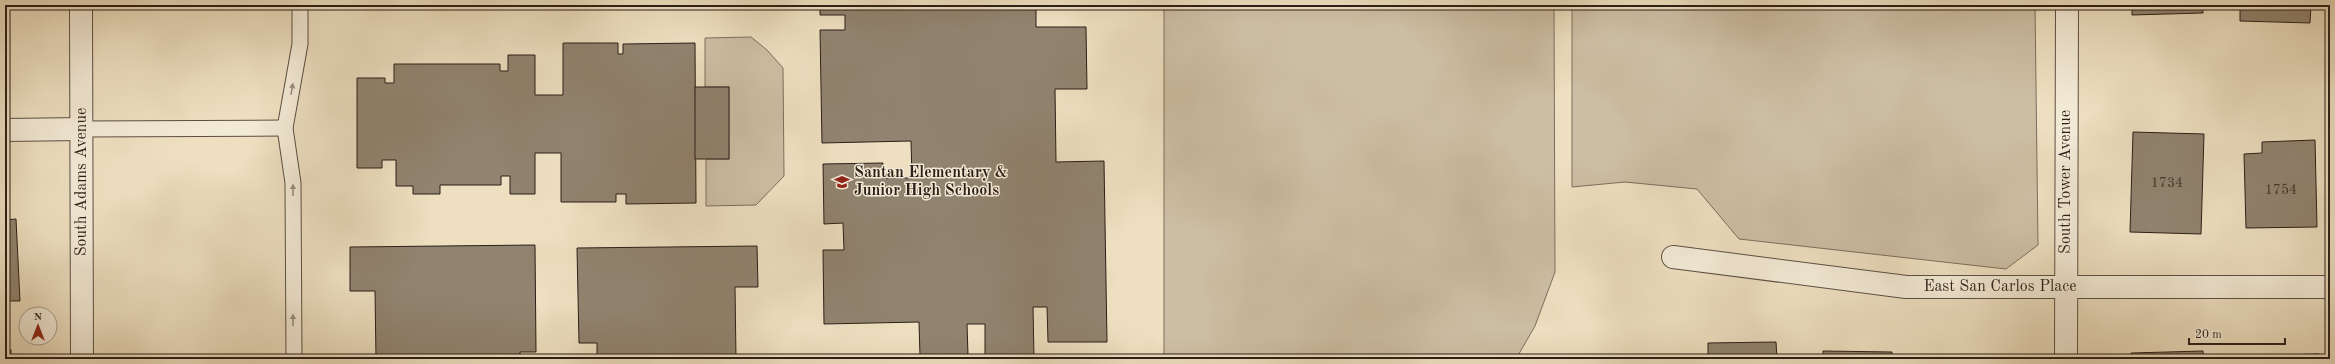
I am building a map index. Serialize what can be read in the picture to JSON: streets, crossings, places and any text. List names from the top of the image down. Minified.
{"streets":{"street":["South Adams Avenue","South Tower Avenue","East San Carlos Place"]},"crossings":[["South Tower Avenue","East San Carlos Place"]],"places":{"school or university":["Santan Elementary & Junior High Schools"]},"house_numbers":["1734","1754"],"scale_bar":"20 m","north":"top"}
